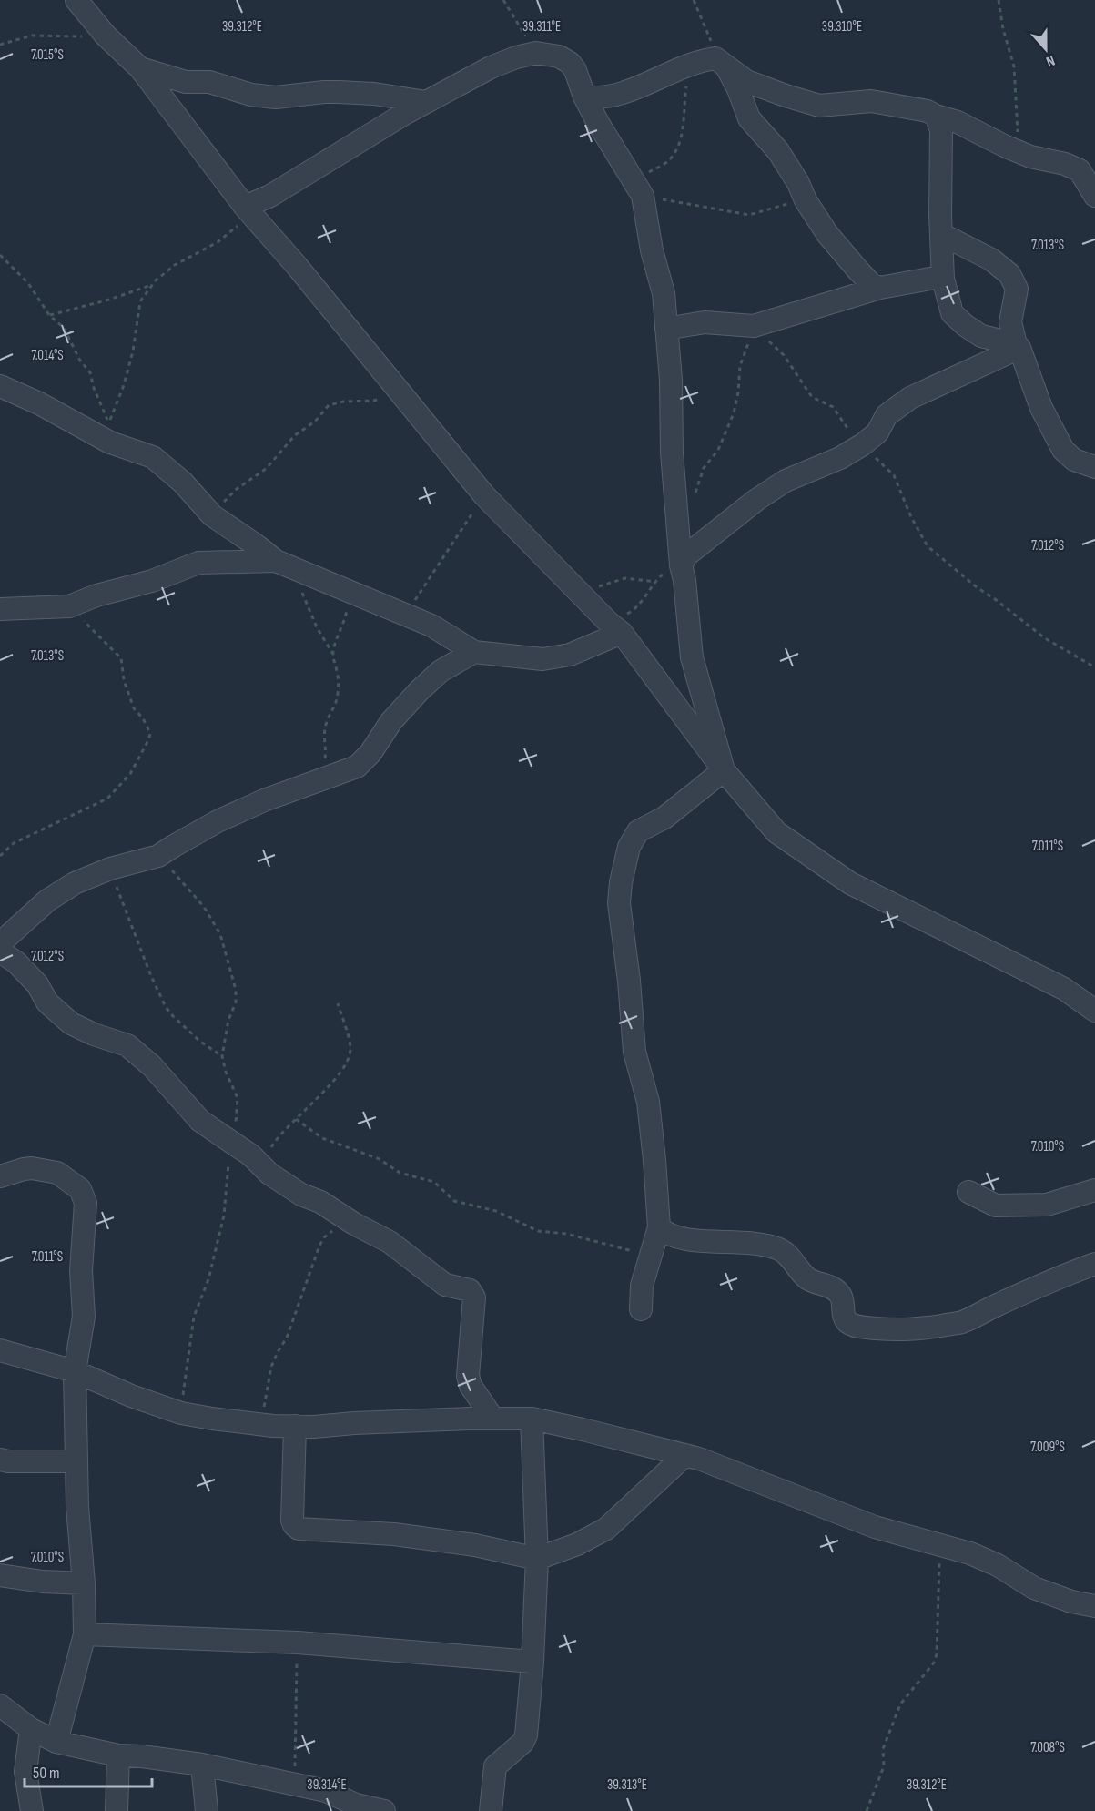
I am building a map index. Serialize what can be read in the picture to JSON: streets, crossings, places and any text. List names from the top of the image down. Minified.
{"scale_bar":"50 m","north":"bottom","coordinates":["39.312°E","39.311°E","39.310°E","7.015°S","7.013°S","7.014°S","7.012°S","7.011°S","7.010°S","7.009°S","7.008°S","39.314°E","39.313°E"]}
